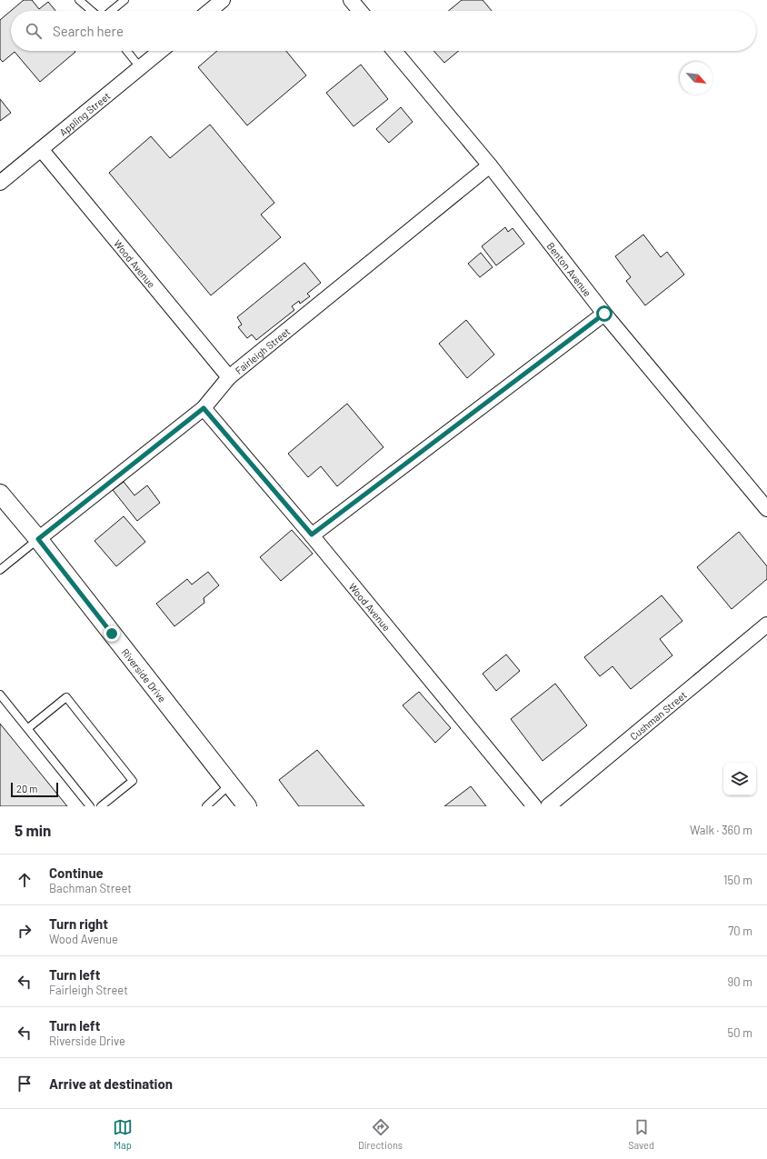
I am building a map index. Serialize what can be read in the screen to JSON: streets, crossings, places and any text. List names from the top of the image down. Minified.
{"streets":{"street":["Appling Street","Wood Avenue","Benton Avenue","Fairleigh Street","Riverside Drive","Cushman Street"]},"crossings":[["Appling Street","Wood Avenue"],["Wood Avenue","Fairleigh Street"],["Benton Avenue","Fairleigh Street"],["Fairleigh Street","Riverside Drive"]],"scale_bar":"20 m","north":"bottom right","page":{"search":"Search here","scale":"20 m","heading":["5 min","Walk · 360 m"],"list":[["Continue","Bachman Street","150 m"],["Turn right","Wood Avenue","70 m"],["Turn left","Fairleigh Street","90 m"],["Turn left","Riverside Drive","50 m"],"Arrive at destination"],"nav":["Map","Directions","Saved"]}}
